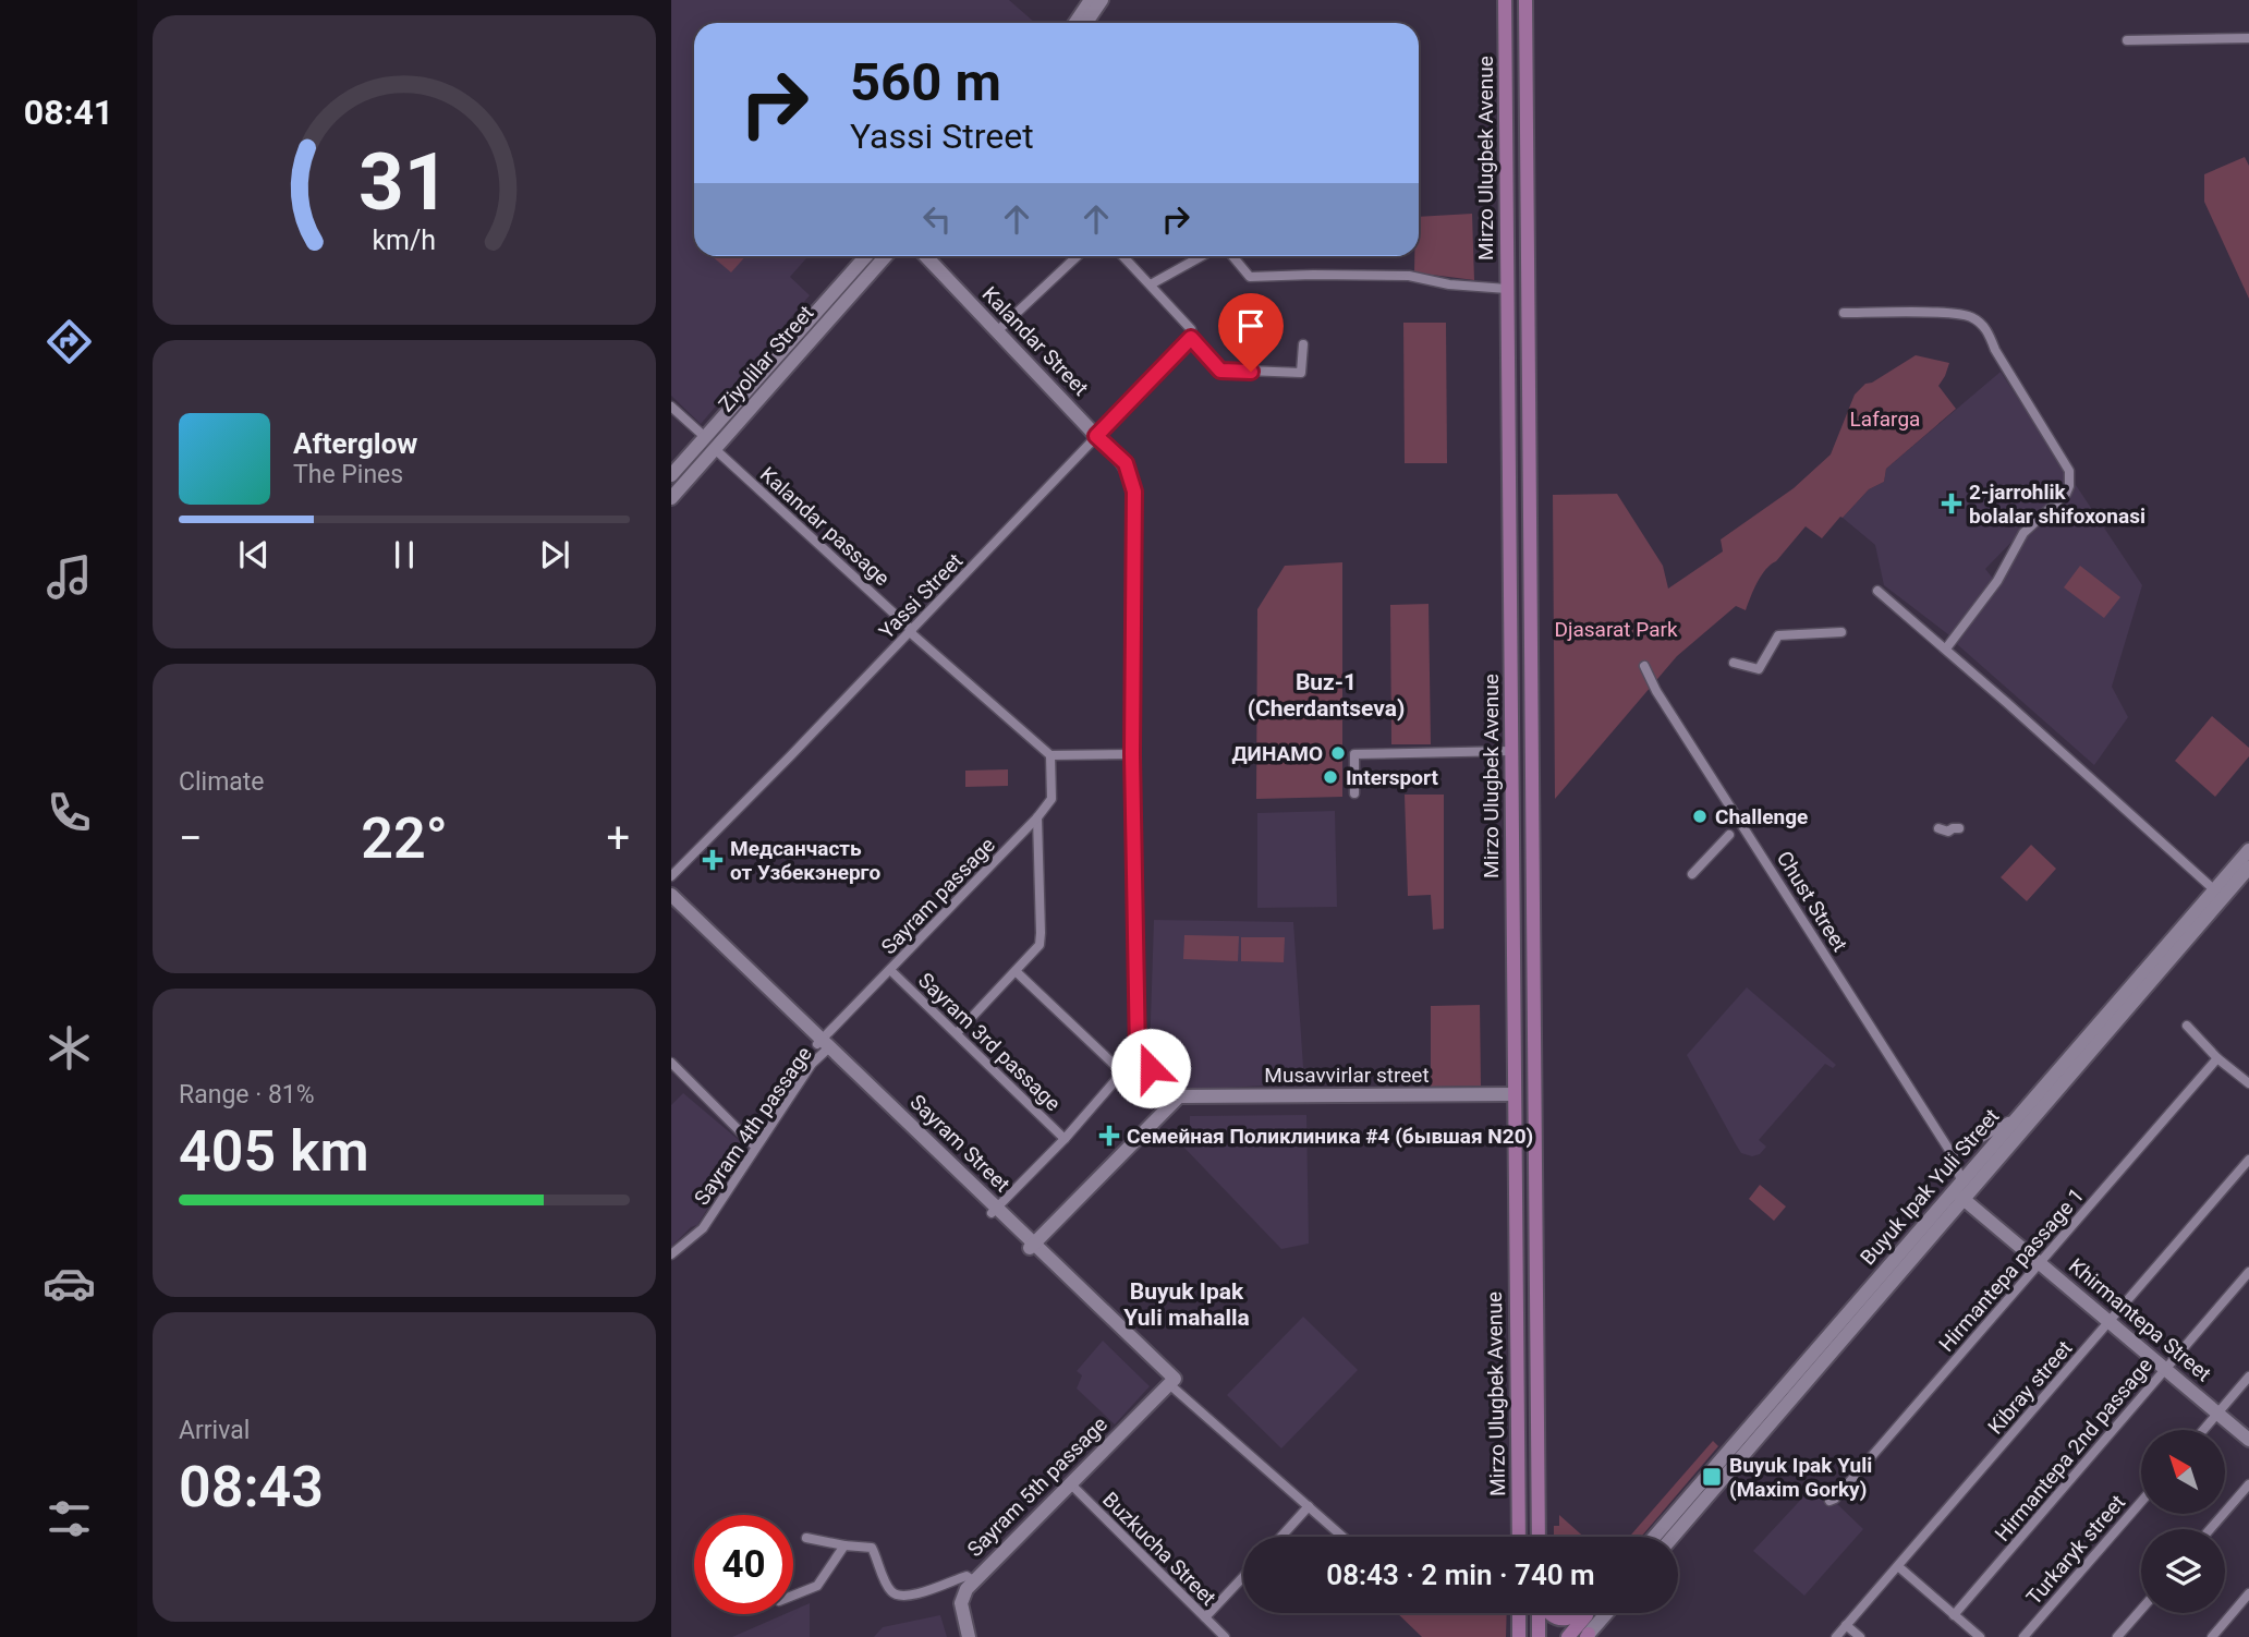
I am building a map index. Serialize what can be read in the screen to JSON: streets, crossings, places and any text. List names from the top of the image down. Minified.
{"streets":{"main road":["Mirzo Ulugbek Avenue"],"street":["Kalandar Street","Ziyolilar Street","Kalandar passage","Yassi Street","Sayram passage","Chust Street","Sayram 3rd passage","Musavvirlar street","Sayram 4th passage","Sayram Street","Buyuk Ipak Yuli Street","Hirmantepa passage 1","Khirmаntepa Street","Kibray street","Hirmantepa 2nd passage","Sayram 5th passage","Buzkucha Street","Turkaryk street"]},"crossings":[["Mirzo Ulugbek Avenue","Musavvirlar street"],["Kalandar Street","Yassi Street"],["Ziyolilar Street","Kalandar passage"],["Kalandar passage","Yassi Street"],["Kalandar passage","Sayram passage"],["Sayram passage","Sayram 3rd passage"],["Sayram passage","Sayram 4th passage"],["Sayram passage","Sayram Street"],["Chust Street","Buyuk Ipak Yuli Street"],["Chust Street","Khirmаntepa Street"],["Sayram 4th passage","Sayram Street"],["Sayram Street","Sayram 5th passage"],["Buyuk Ipak Yuli Street","Khirmаntepa Street"],["Hirmantepa passage 1","Khirmаntepa Street"],["Khirmаntepa Street","Kibray street"],["Khirmаntepa Street","Hirmantepa 2nd passage"],["Sayram 5th passage","Buzkucha Street"]],"districts":["Buz-1 (Cherdantseva)","Buyuk Ipak Yuli mahalla"],"parks":["Lafarga","Djasarat Park"],"places":{"health":["2-jarrohlik bolalar shifoxonasi","Медсанчасть от Узбекэнерго","Семейная Поликлиника #4 (бывшая N20)"],"other":["ДИНАМО","Intersport","Challenge"],"transit":["Buyuk Ipak Yuli (Maxim Gorky)"]},"north":"top left","page":{"tabs":"08:41","turn":["560 m","Yassi Street"],"song":["Afterglow","The Pines"],"tile":["Climate",["Range · 81%","405 km"],["Arrival","08:43"]],"heat":["−","22°","+"],"limit":"40","trip":"08:43 · 2 min · 740 m","gauge":["31","km/h"]}}
